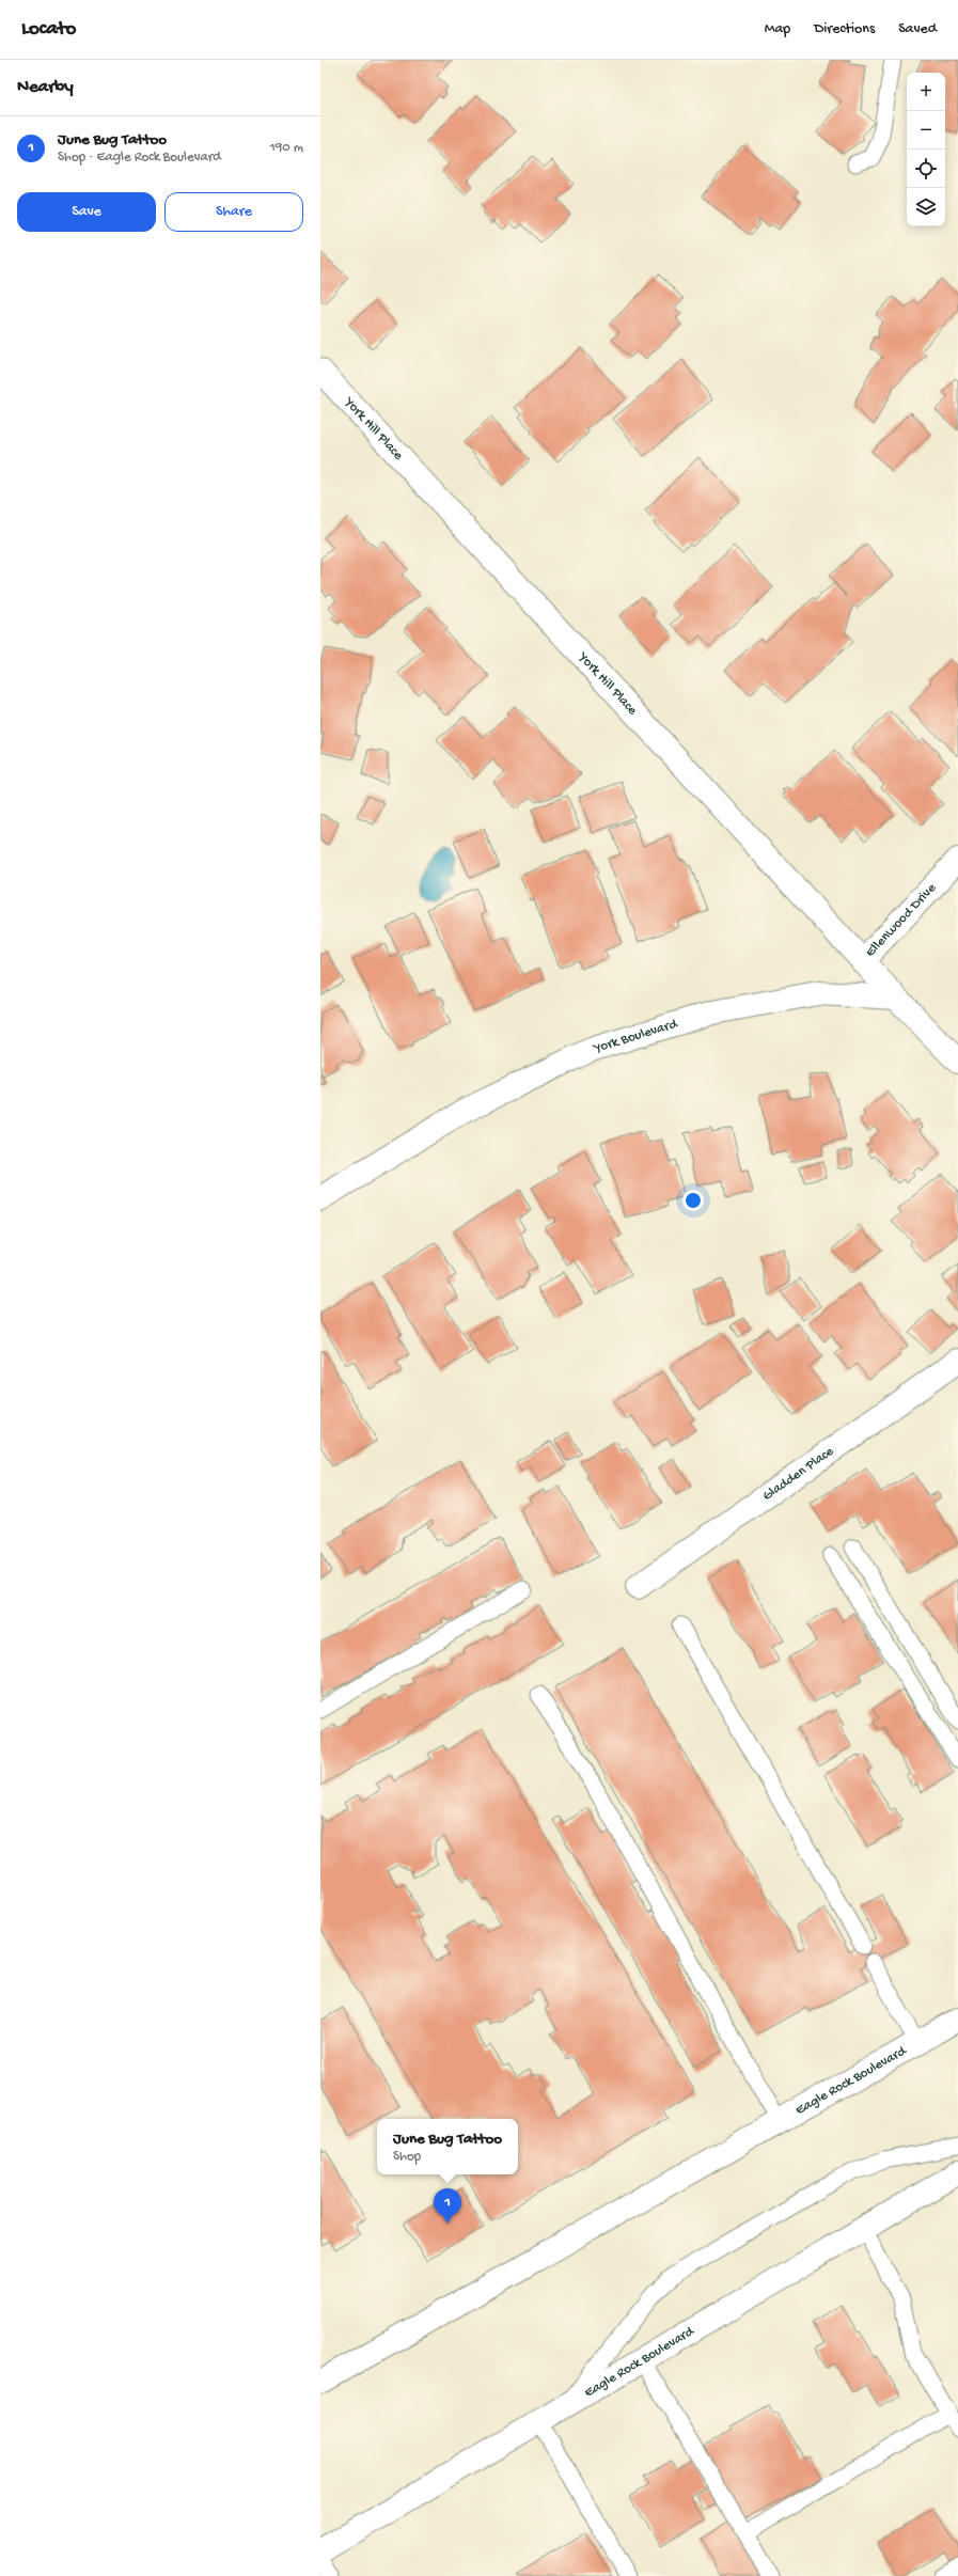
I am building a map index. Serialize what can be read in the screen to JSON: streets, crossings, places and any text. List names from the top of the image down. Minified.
{"streets":{"street":["York Hill Place","Ellenwood Drive","York Boulevard","Gladden Place","Eagle Rock Boulevard"]},"crossings":[["York Hill Place","Ellenwood Drive"],["York Hill Place","York Boulevard"]],"page":{"header":"Locato","nav":["Map","Directions","Saved"],"heading":"Nearby","map_buttons":["+","−"],"list":[{"mark":"1","name":"June Bug Tattoo","note":"Shop · Eagle Rock Boulevard","value":"190 m"}],"buttons":["Save","Share"],"popup":["June Bug Tattoo","Shop"],"pins":"1"}}
